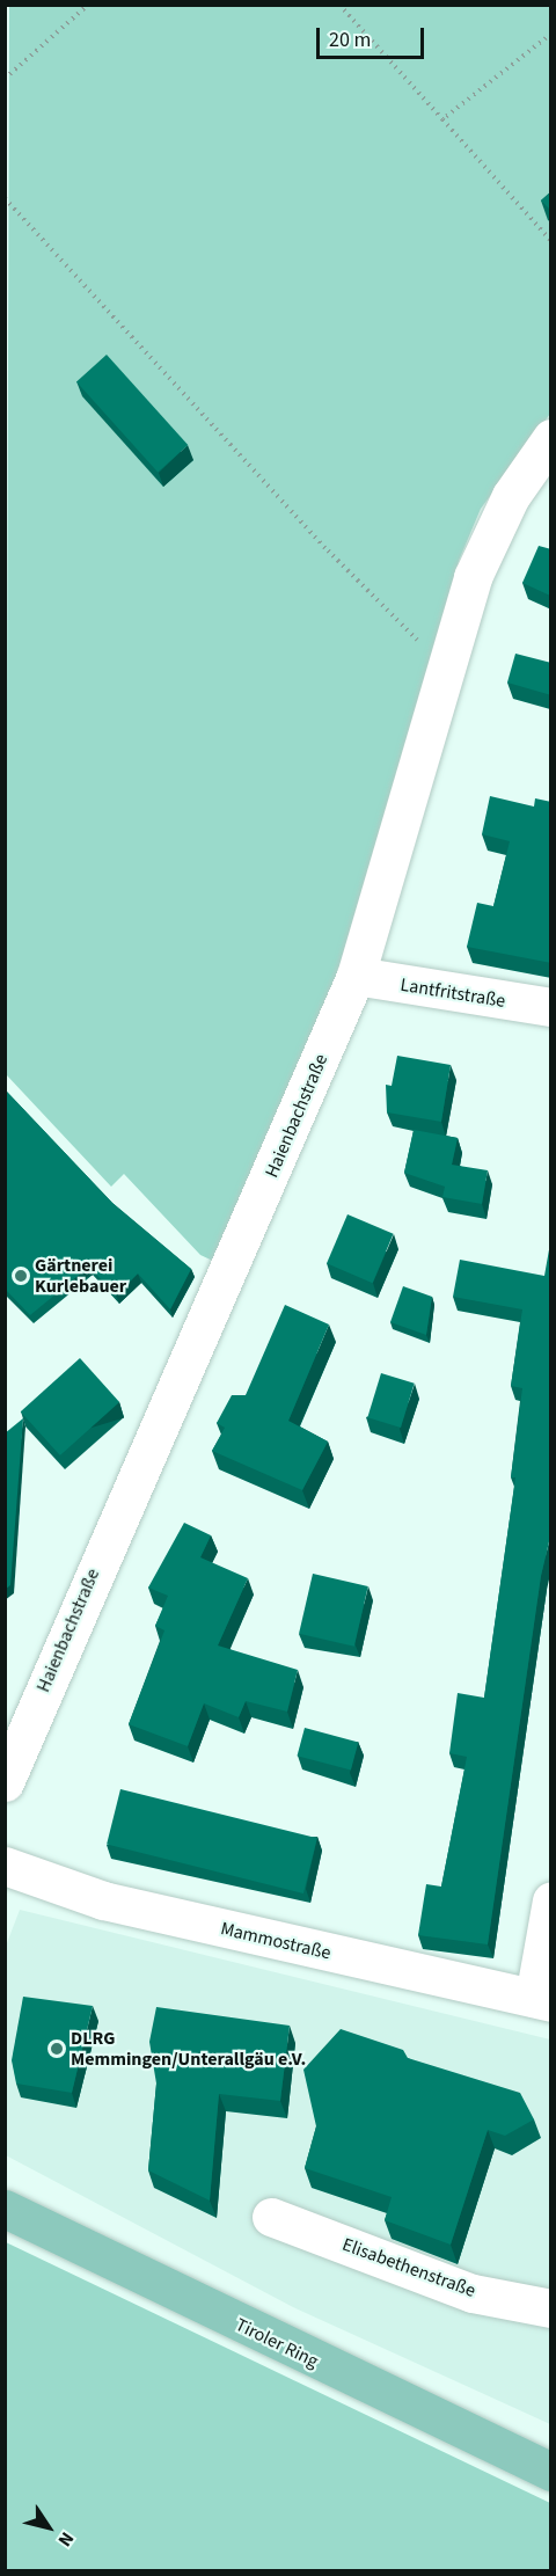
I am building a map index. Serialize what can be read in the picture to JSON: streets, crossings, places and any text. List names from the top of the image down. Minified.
{"streets":{"main road":["Tiroler Ring"],"street":["Lantfritstraße","Haienbachstraße","Mammostraße","Elisabethenstraße"]},"crossings":[["Lantfritstraße","Haienbachstraße"]],"places":["Gärtnerei Kurlebauer","DLRG Memmingen/Unterallgäu e.V."],"scale_bar":"20 m","north":"bottom right"}
